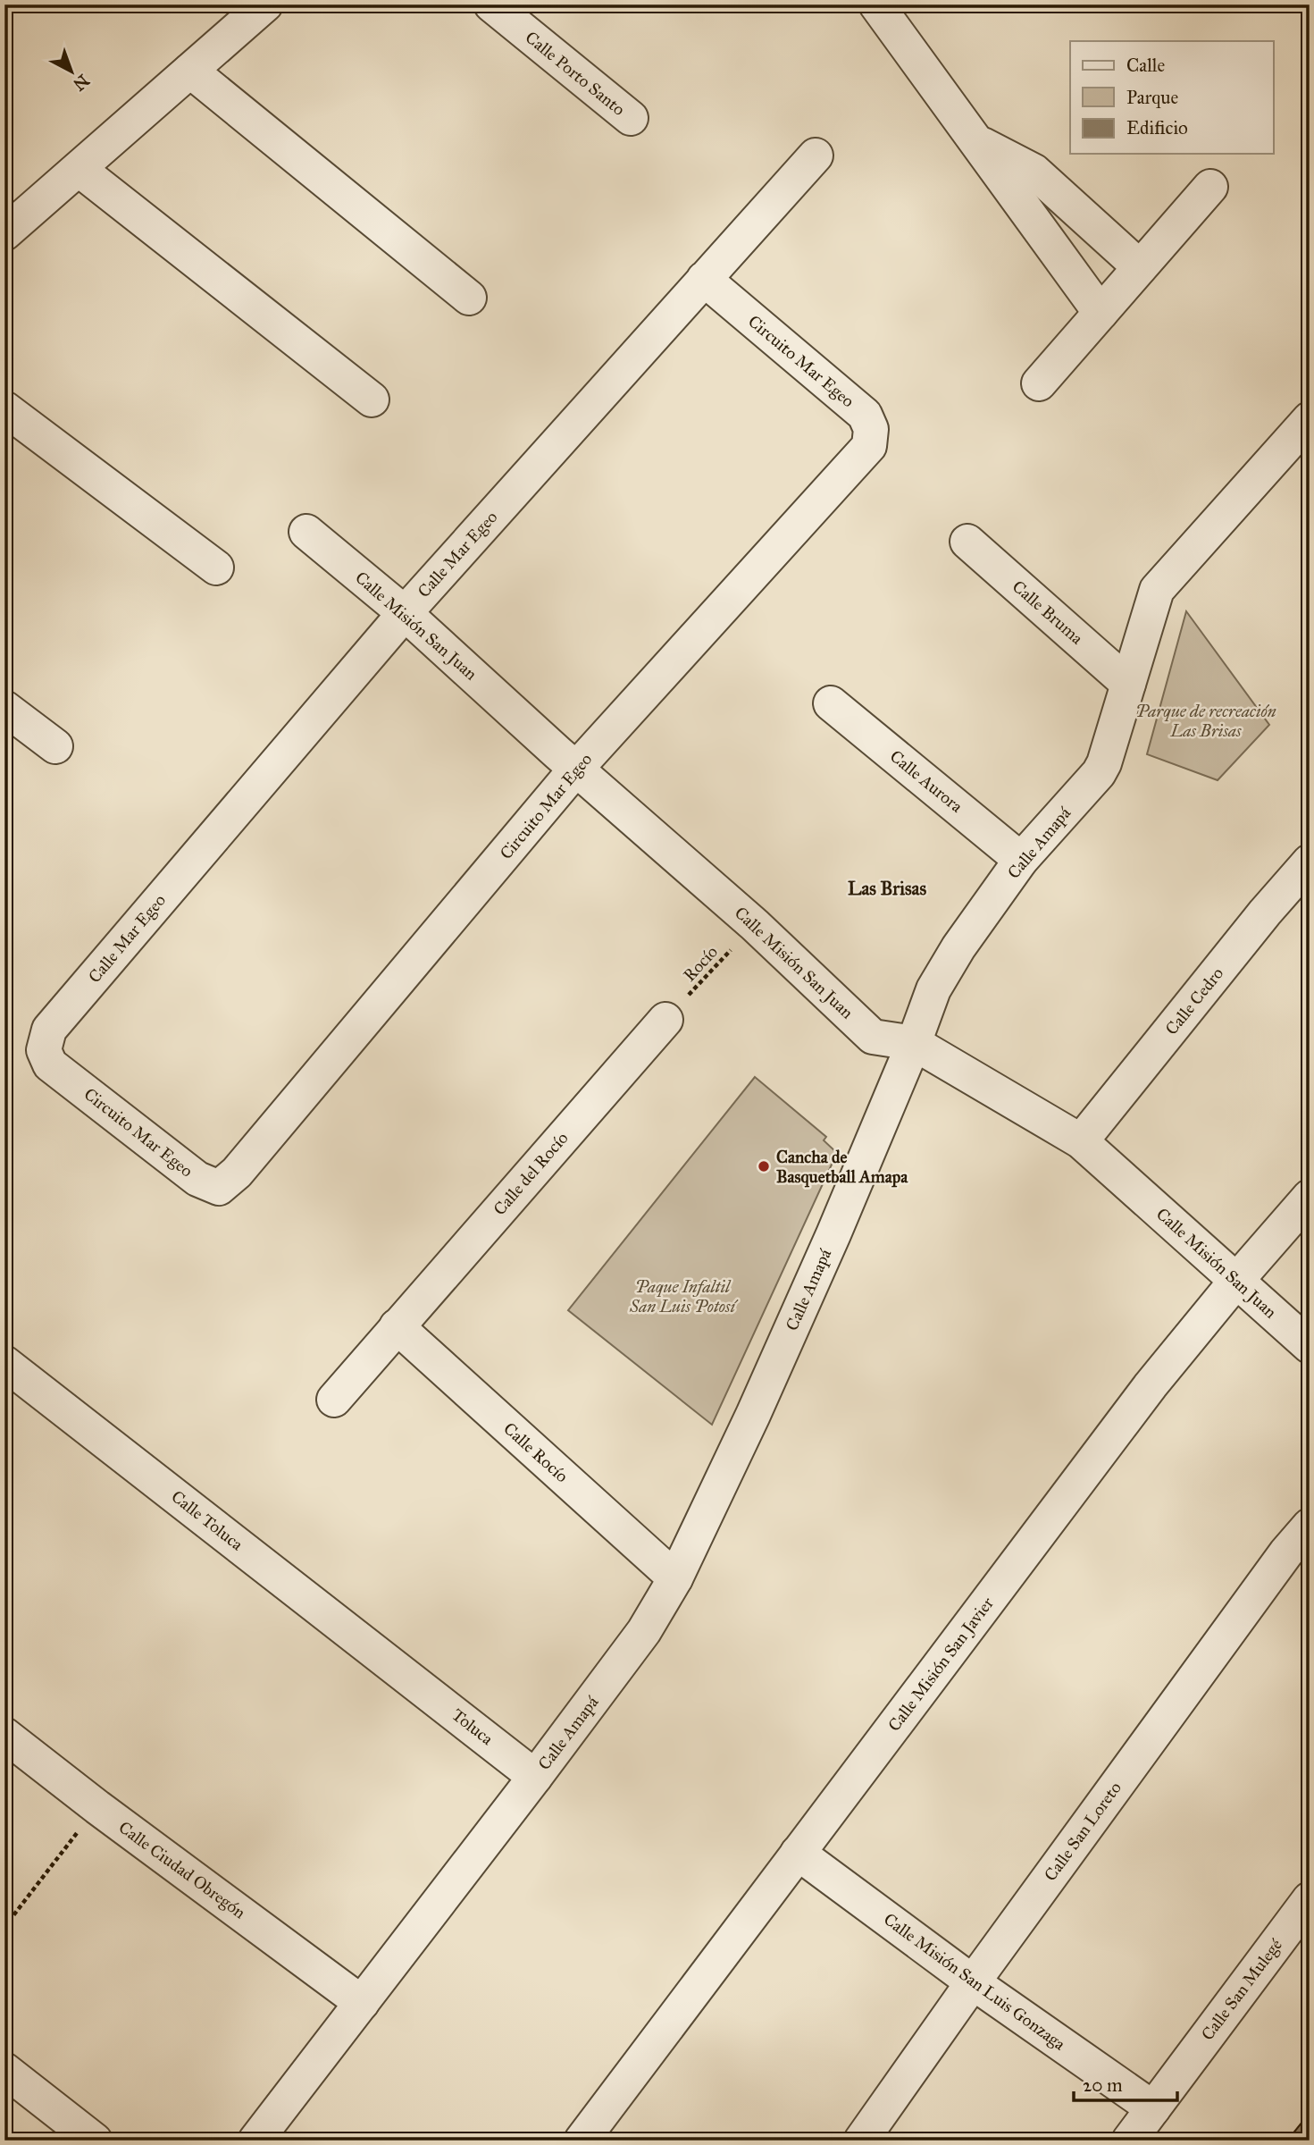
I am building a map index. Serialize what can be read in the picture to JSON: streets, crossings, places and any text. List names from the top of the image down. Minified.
{"streets":{"street":["Calle Porto Santo","Circuito Mar Egeo","Calle Mar Egeo","Calle Bruma","Calle Misión San Juan","Calle Aurora","Calle Amapá","Calle Cedro","Calle del Rocío","Calle Rocío","Calle Toluca","Calle Misión San Javier","Toluca","Calle San Loreto","Calle Ciudad Obregón","Calle Misión San Luis Gonzaga","Calle San Mulegé"],"path":["Rocío"]},"crossings":[["Circuito Mar Egeo","Calle Mar Egeo"],["Circuito Mar Egeo","Calle Misión San Juan"],["Calle Mar Egeo","Calle Misión San Juan"],["Calle Bruma","Calle Amapá"],["Calle Misión San Juan","Calle Amapá"],["Calle Misión San Juan","Rocío"],["Calle Misión San Juan","Calle Cedro"],["Calle Misión San Juan","Calle Misión San Javier"],["Calle Aurora","Calle Amapá"],["Calle Amapá","Calle Rocío"],["Calle Amapá","Toluca"],["Calle Amapá","Calle Ciudad Obregón"],["Rocío","Calle del Rocío"],["Calle del Rocío","Calle Rocío"],["Calle Toluca","Toluca"],["Calle Misión San Javier","Calle Misión San Luis Gonzaga"],["Calle San Loreto","Calle Misión San Luis Gonzaga"],["Calle Misión San Luis Gonzaga","Calle San Mulegé"]],"districts":["Las Brisas"],"parks":["Parque de recreación Las Brisas","Paque Infaltil San Luis Potosí"],"places":["Cancha de Basquetball Amapa"],"legend":["Calle","Parque","Edificio"],"scale_bar":"20 m","north":"bottom right"}
